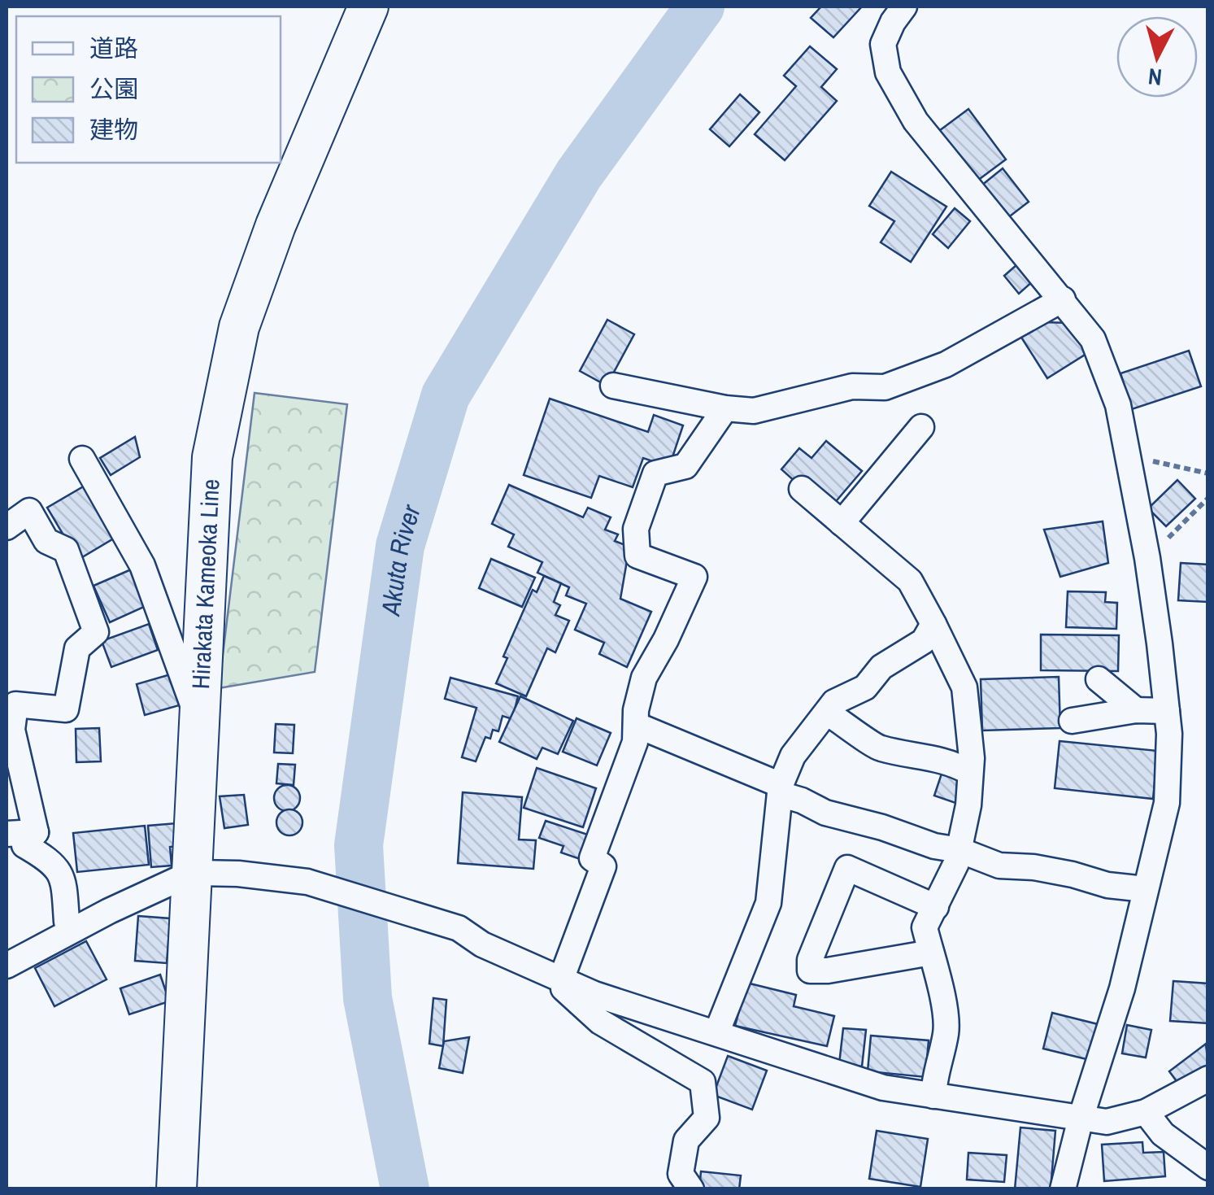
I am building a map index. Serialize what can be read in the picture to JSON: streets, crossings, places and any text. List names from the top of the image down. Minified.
{"streets":{"main road":["Hirakata Kameoka Line"]},"water":["Akuta River"],"legend":["道路","公園","建物"],"north":"bottom"}
